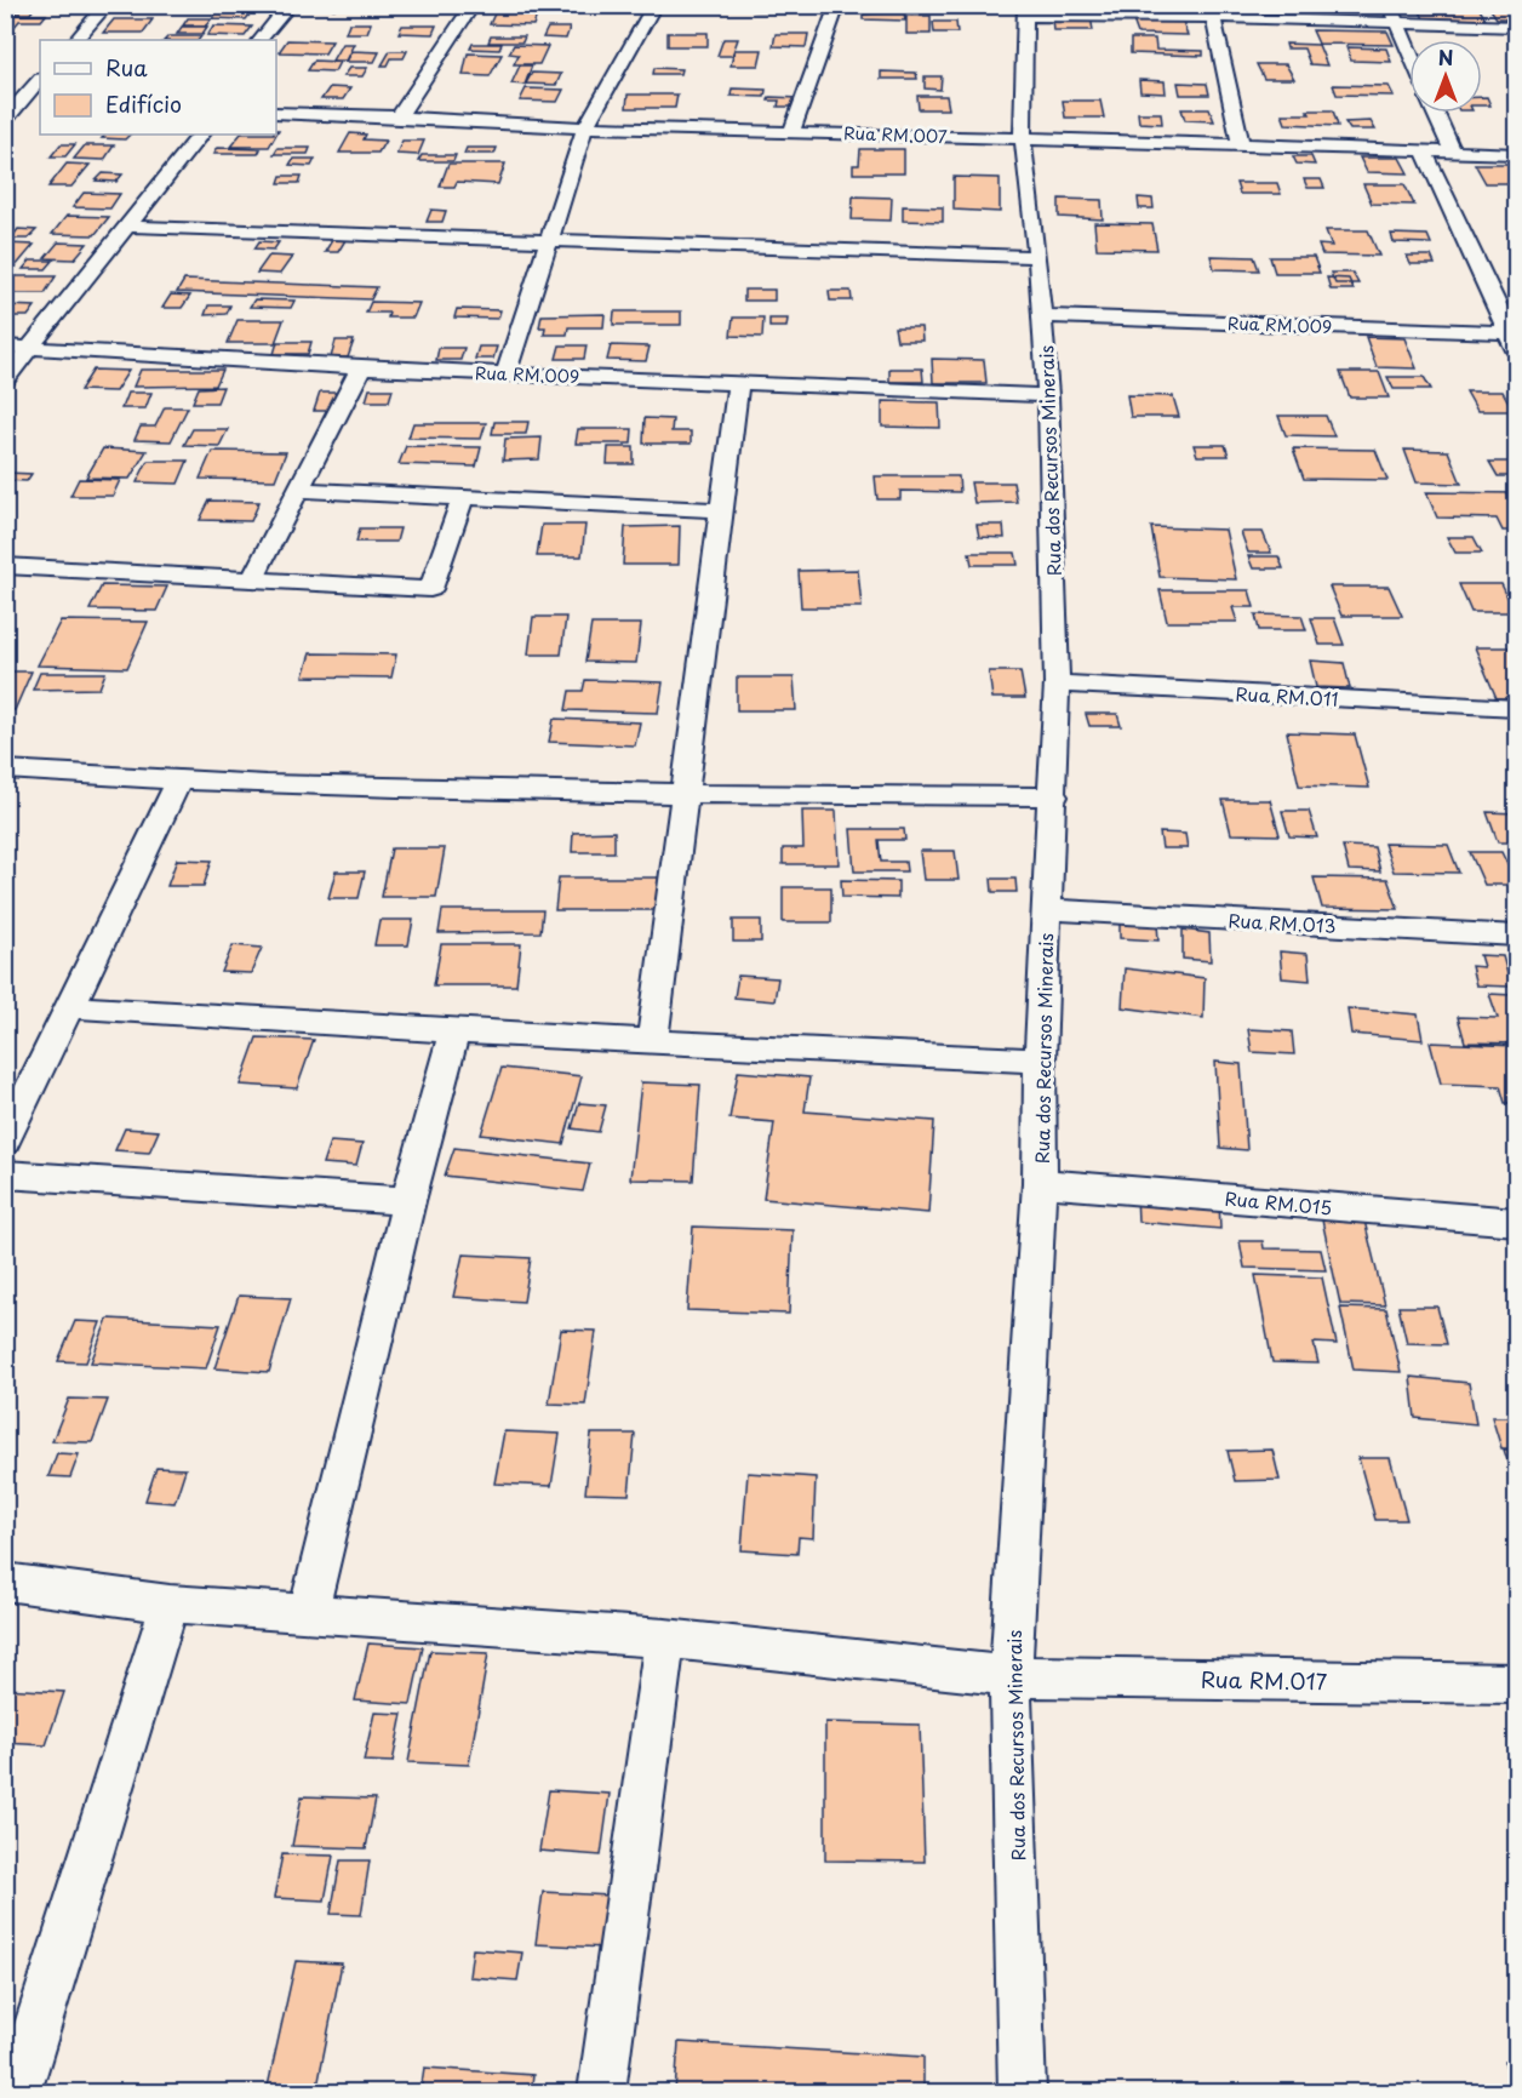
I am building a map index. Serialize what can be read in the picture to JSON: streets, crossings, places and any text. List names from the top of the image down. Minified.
{"streets":{"street":["Rua RM.007","Rua RM.009","Rua dos Recursos Minerais","Rua RM.011","Rua RM.013","Rua RM.015","Rua RM.017"]},"crossings":[["Rua RM.007","Rua dos Recursos Minerais"],["Rua RM.009","Rua dos Recursos Minerais"],["Rua dos Recursos Minerais","Rua RM.011"],["Rua dos Recursos Minerais","Rua RM.013"],["Rua dos Recursos Minerais","Rua RM.015"],["Rua dos Recursos Minerais","Rua RM.017"]],"legend":["Rua","Edifício"],"north":"top"}
